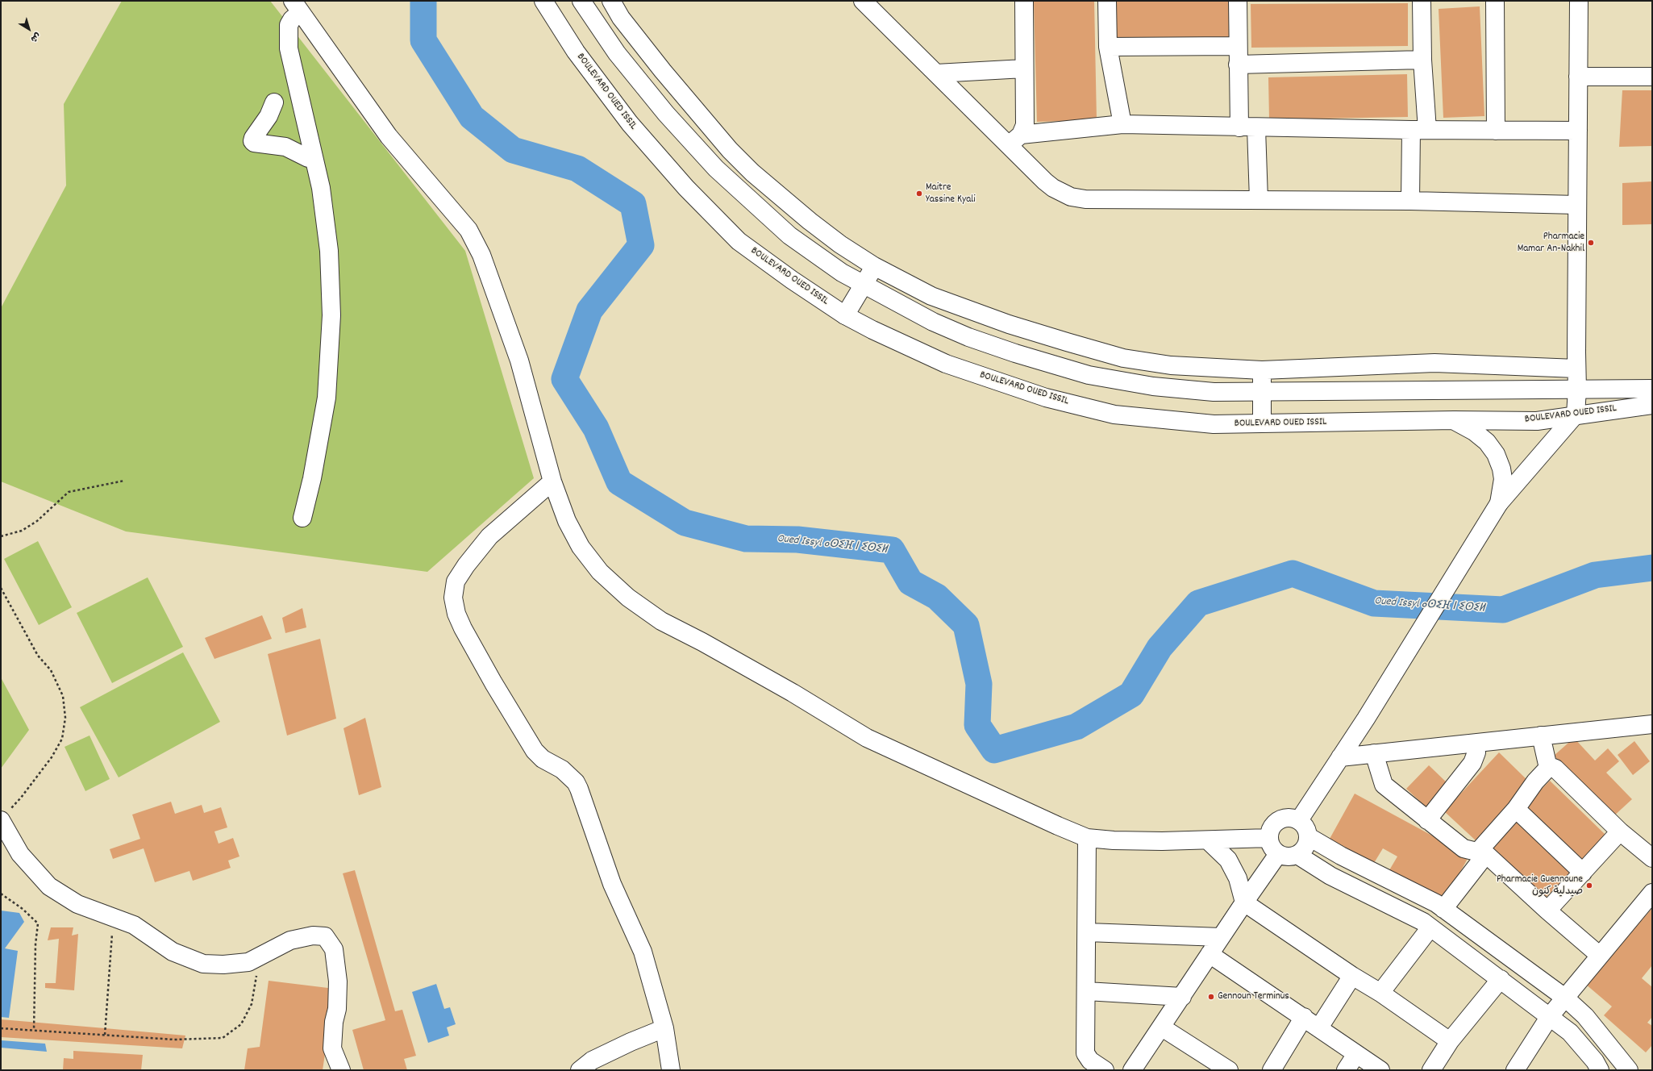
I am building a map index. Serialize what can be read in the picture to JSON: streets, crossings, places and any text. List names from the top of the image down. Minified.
{"streets":{"street":["BOULEVARD OUED ISSIL"]},"water":["Oued Issyl ⴰⵙⵉⴼ ⵏ ⵉⵙⵉⵍ"],"places":["Maitre Yassine Kyali","Pharmacie Mamar An-Nakhil","Pharmacie Guennoune صيدلية كنون","Gennoun Terminus"],"north":"bottom right"}
